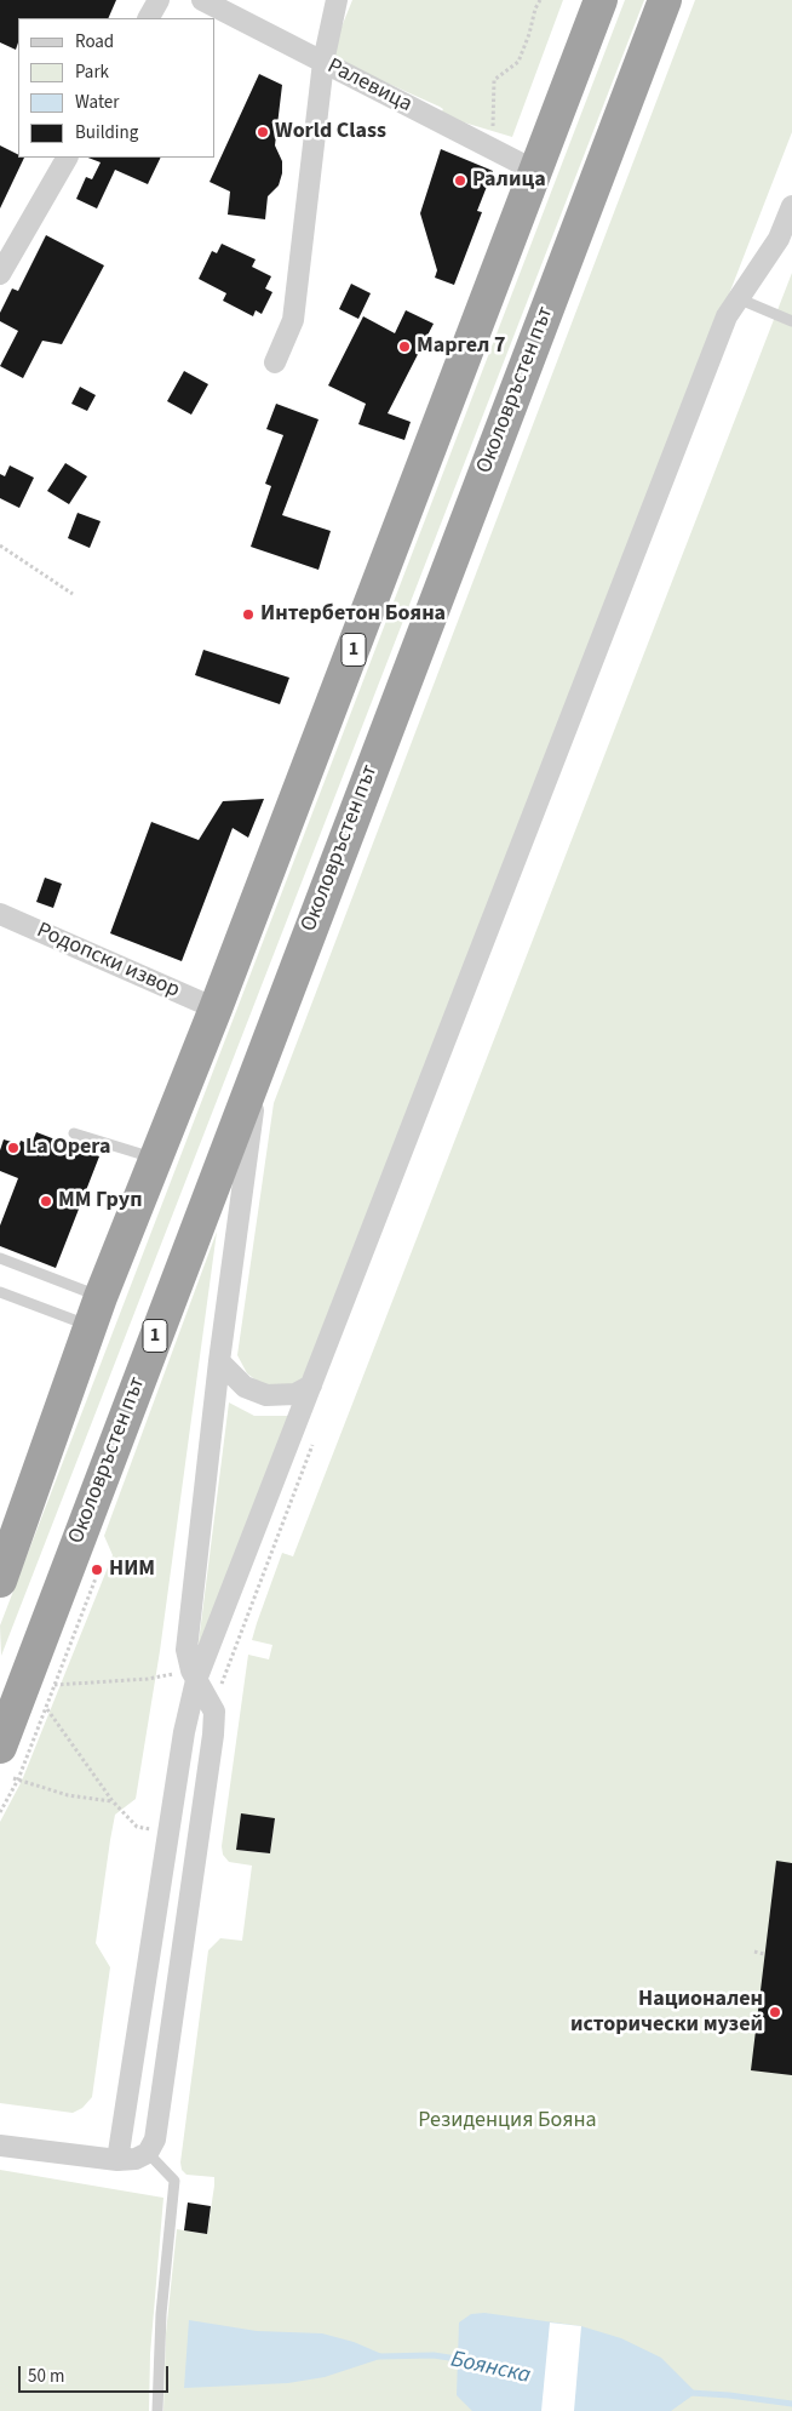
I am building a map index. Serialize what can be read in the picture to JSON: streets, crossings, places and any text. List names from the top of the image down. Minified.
{"streets":{"highway":["Околовръстен път","1"],"street":["Ралевица","Родопски извор"]},"crossings":[["Ралевица","1"],["Околовръстен път","1"],["1","Родопски извор"]],"water":["Боянска"],"parks":["Резиденция Бояна"],"places":["World Class","Ралица","Маргел 7","Интербетон Бояна","La Opera","ММ Груп","НИМ","Национален исторически музей"],"legend":["Road","Park","Water","Building"],"scale_bar":"50 m"}
